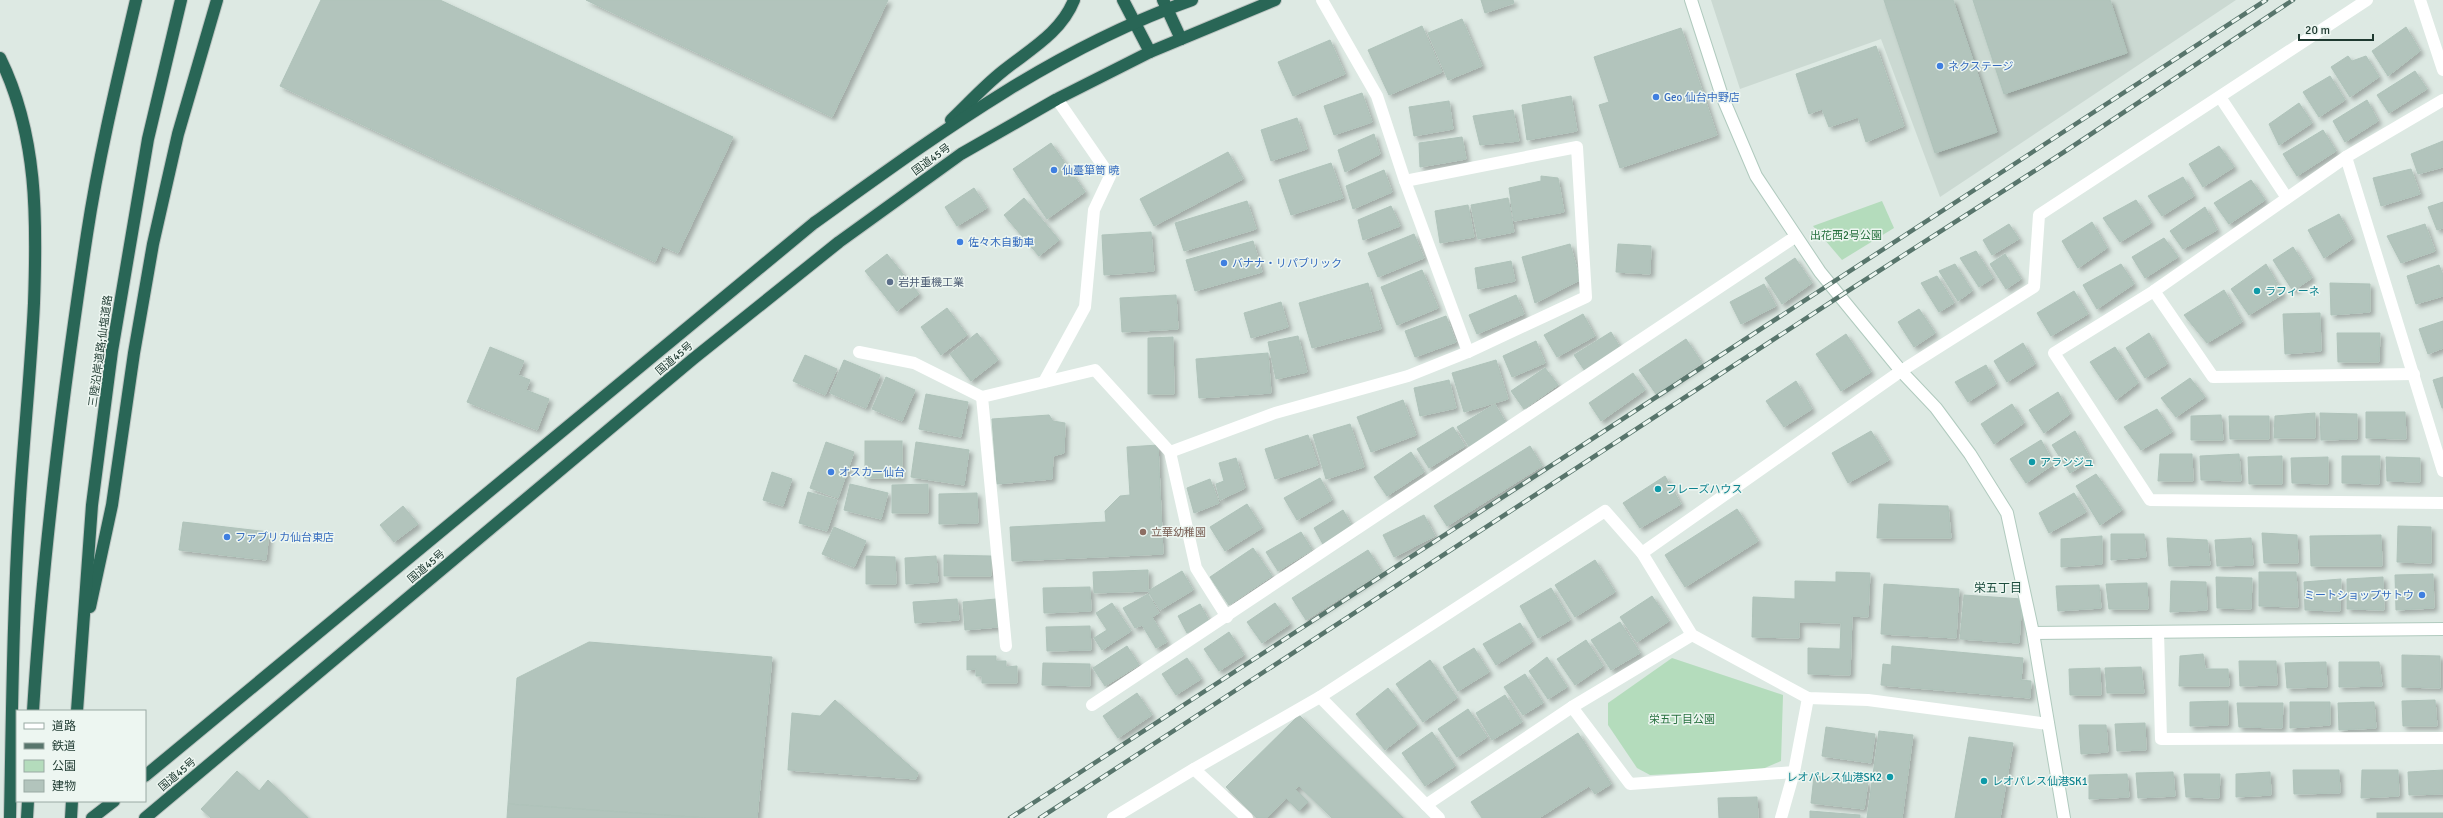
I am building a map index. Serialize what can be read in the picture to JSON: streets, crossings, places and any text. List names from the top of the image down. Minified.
{"streets":{"highway":["国道45号","三陸沿岸道路;仙塩道路"]},"districts":["栄五丁目"],"parks":["出花西2号公園","栄五丁目公園"],"places":["ネクステージ","Geo 仙台中野店","仙臺箪笥 暁","佐々木自動車","バナナ・リパブリック","岩井重機工業","ラフィーネ","アランジュ","オスカー仙台","フレーズハウス","立華幼稚園","ファブリカ仙台東店","ミートショップサトウ","レオパレス仙港SK2","レオパレス仙港SK1"],"legend":["道路","鉄道","公園","建物"],"scale_bar":"20 m"}
